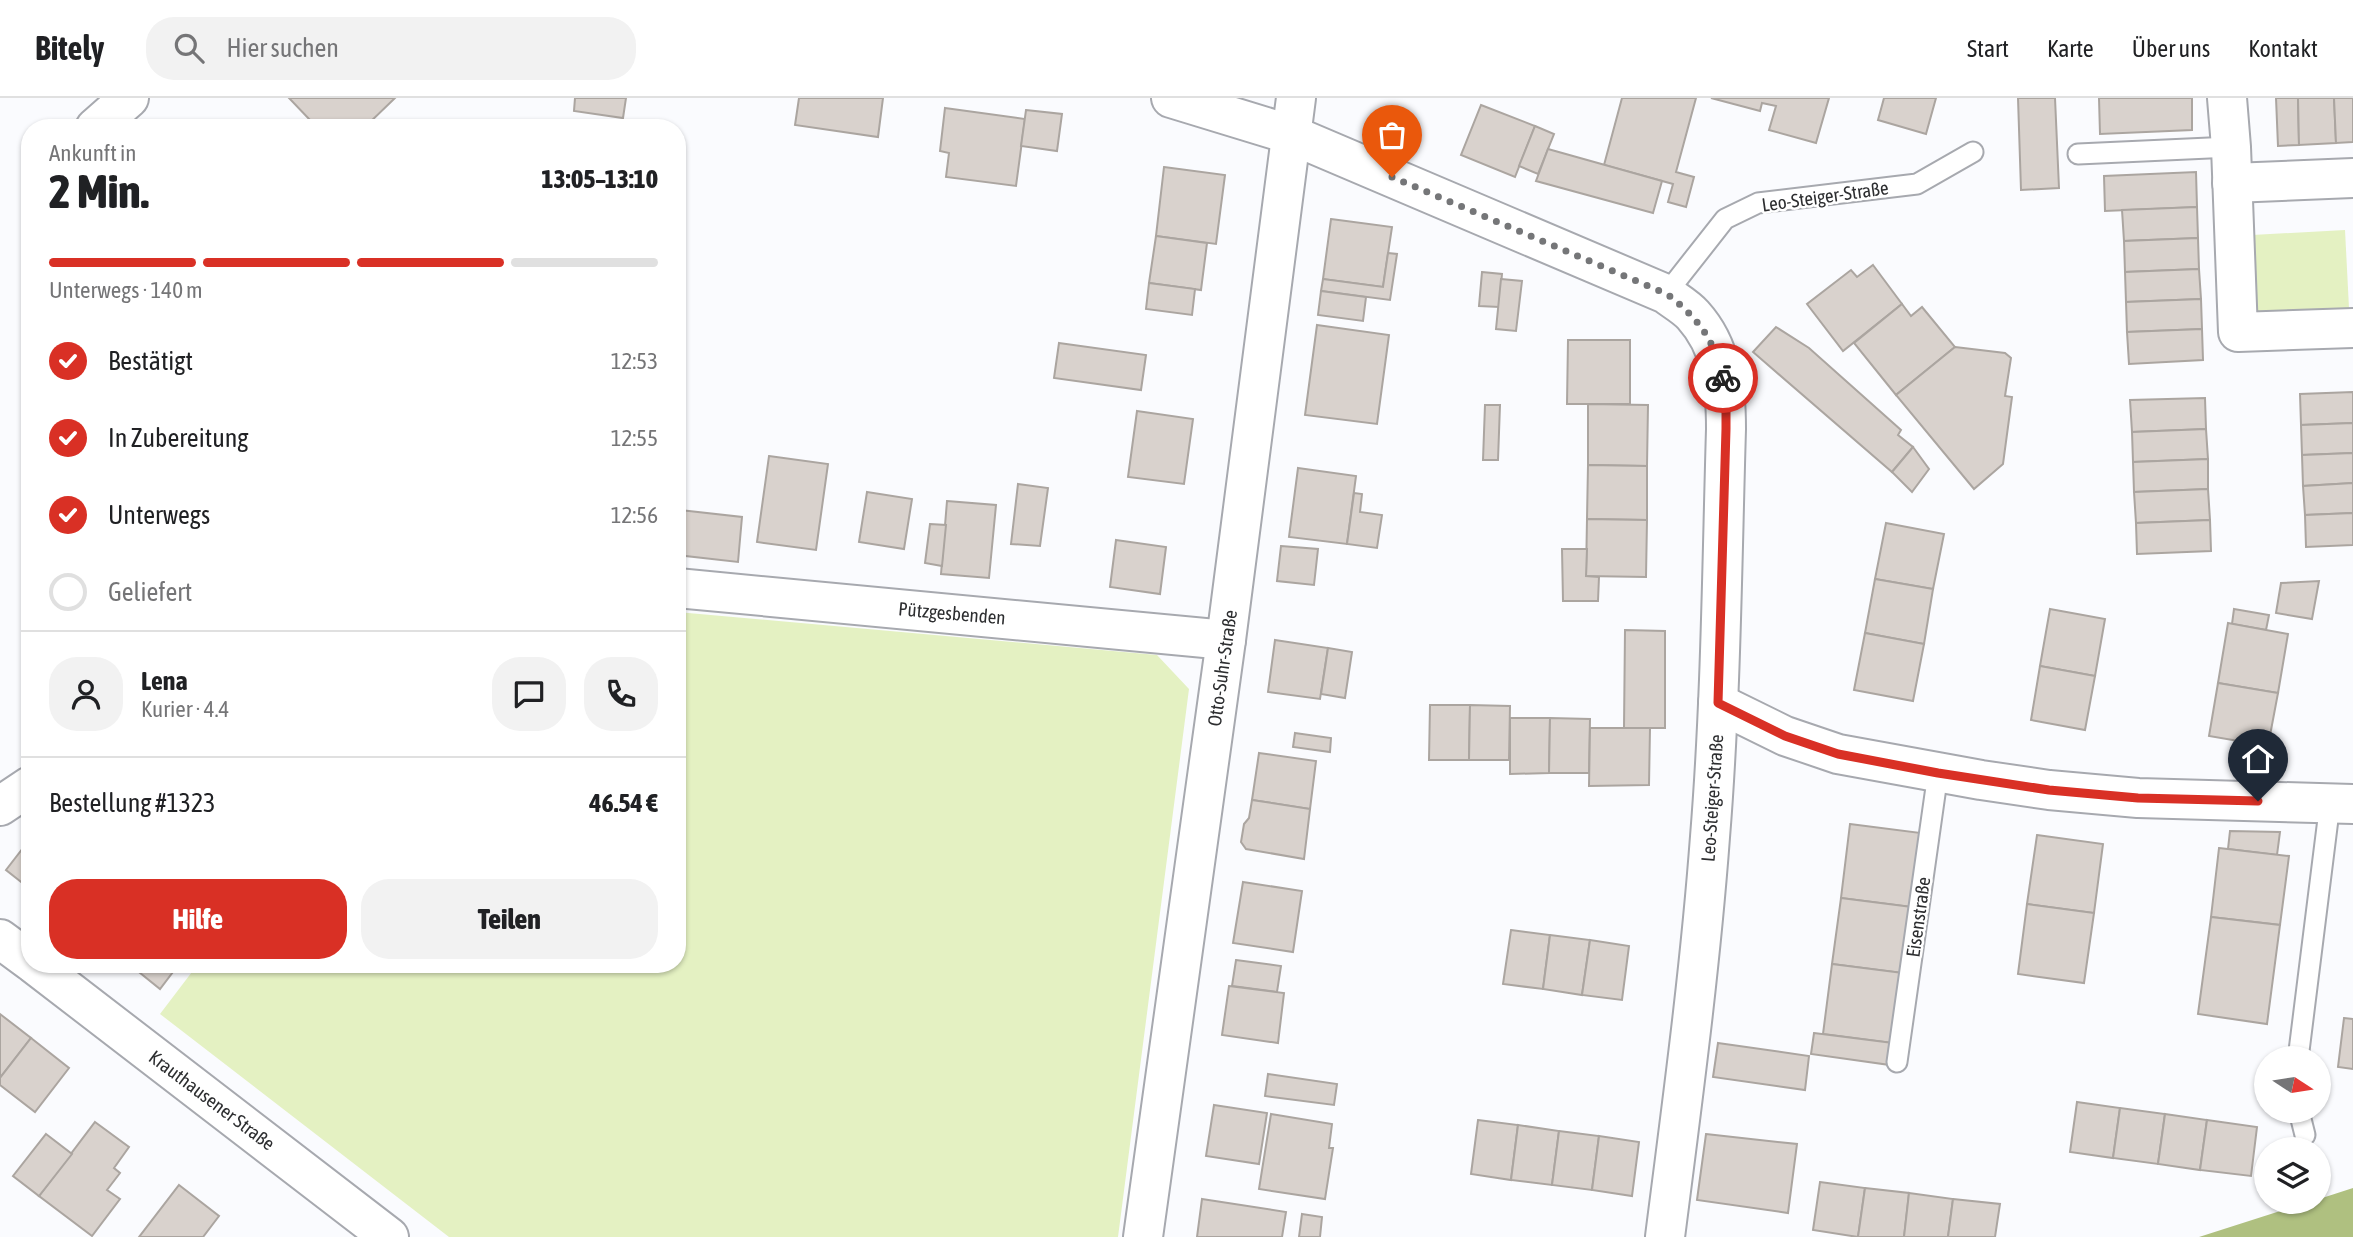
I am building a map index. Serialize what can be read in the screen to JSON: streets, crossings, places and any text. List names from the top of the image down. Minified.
{"streets":{"street":["Leo-Steiger-Straße","Pützgesbenden","Otto-Suhr-Straße","Krauthausener Straße"],"lane":["Eisenstraße"]},"crossings":[["Leo-Steiger-Straße","Otto-Suhr-Straße"],["Pützgesbenden","Otto-Suhr-Straße"]],"north":"right","page":{"header":"Bitely","search":"Hier suchen","nav":["Start","Karte","Über uns","Kontakt"],"heading":["2 Min.","Ankunft in","13:05–13:10"],"panel":["Lena","Kurier · 4.4","Bestellung #1323","46.54 €"],"bar":"Unterwegs · 140 m","list":[["Bestätigt","12:53"],["In Zubereitung","12:55"],["Unterwegs","12:56"],"Geliefert"],"buttons":["Hilfe","Teilen"]}}
